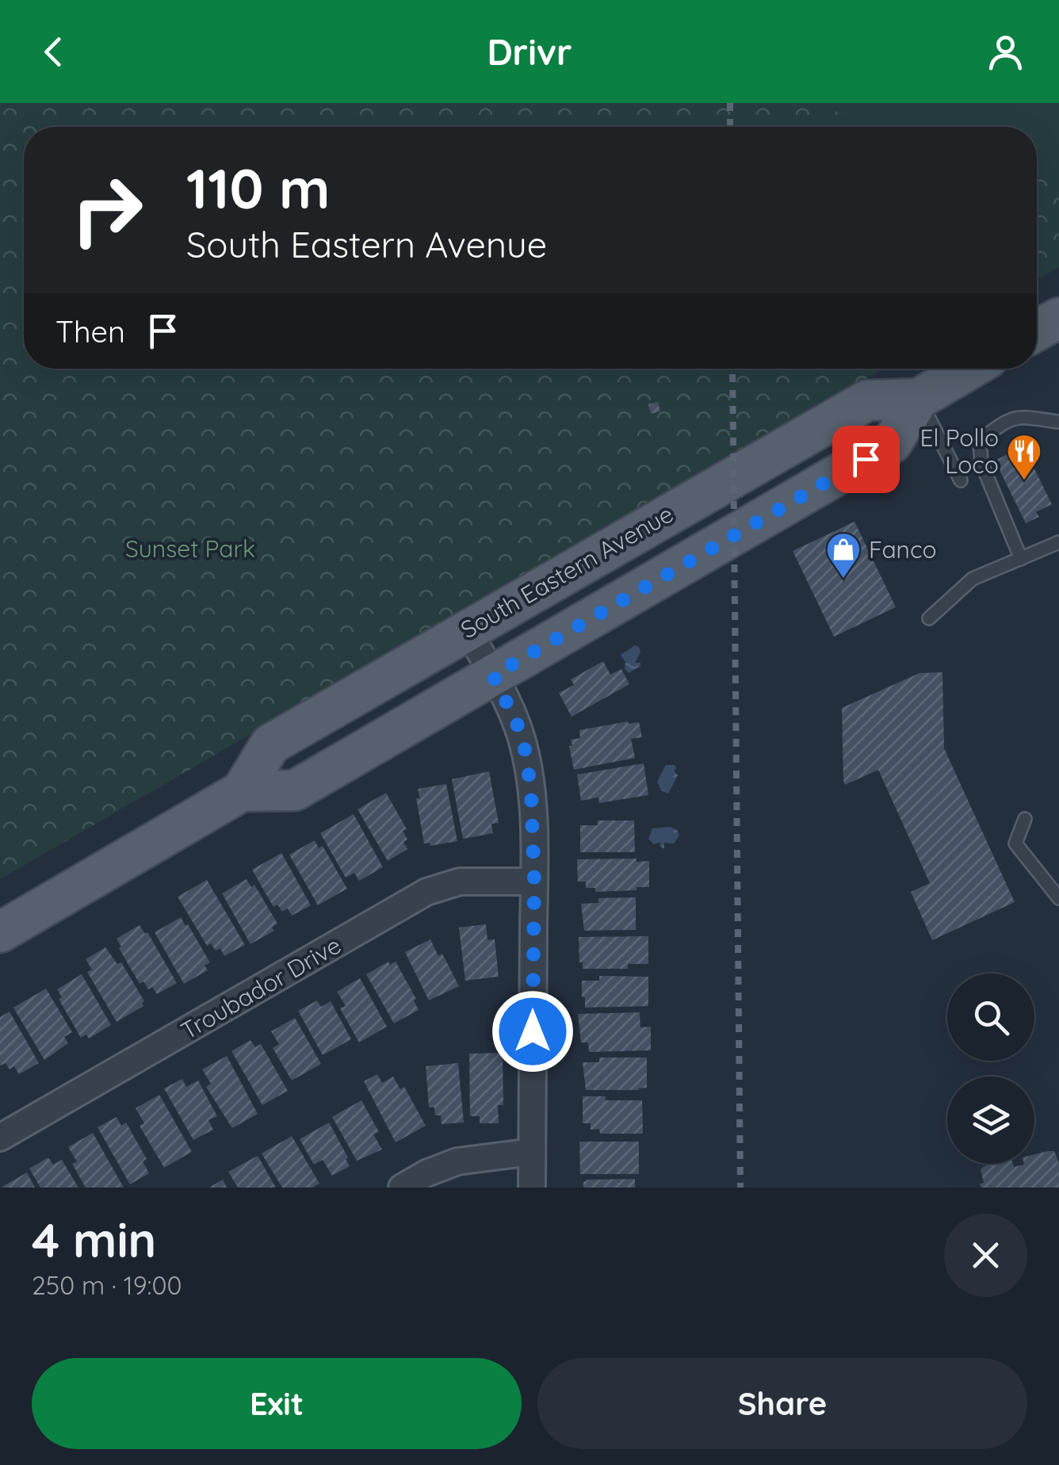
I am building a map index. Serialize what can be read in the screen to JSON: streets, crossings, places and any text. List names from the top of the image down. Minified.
{"streets":{"main road":["South Eastern Avenue"],"street":["Troubador Drive"]},"parks":["Sunset Park"],"places":{"restaurant":["El Pollo Loco"],"shop":["Fanco"]},"page":{"header":"Drivr","turn":["110 m","South Eastern Avenue"],"then":"Then","heading":["4 min","250 m · 19:00"],"buttons":["Exit","Share"]}}
